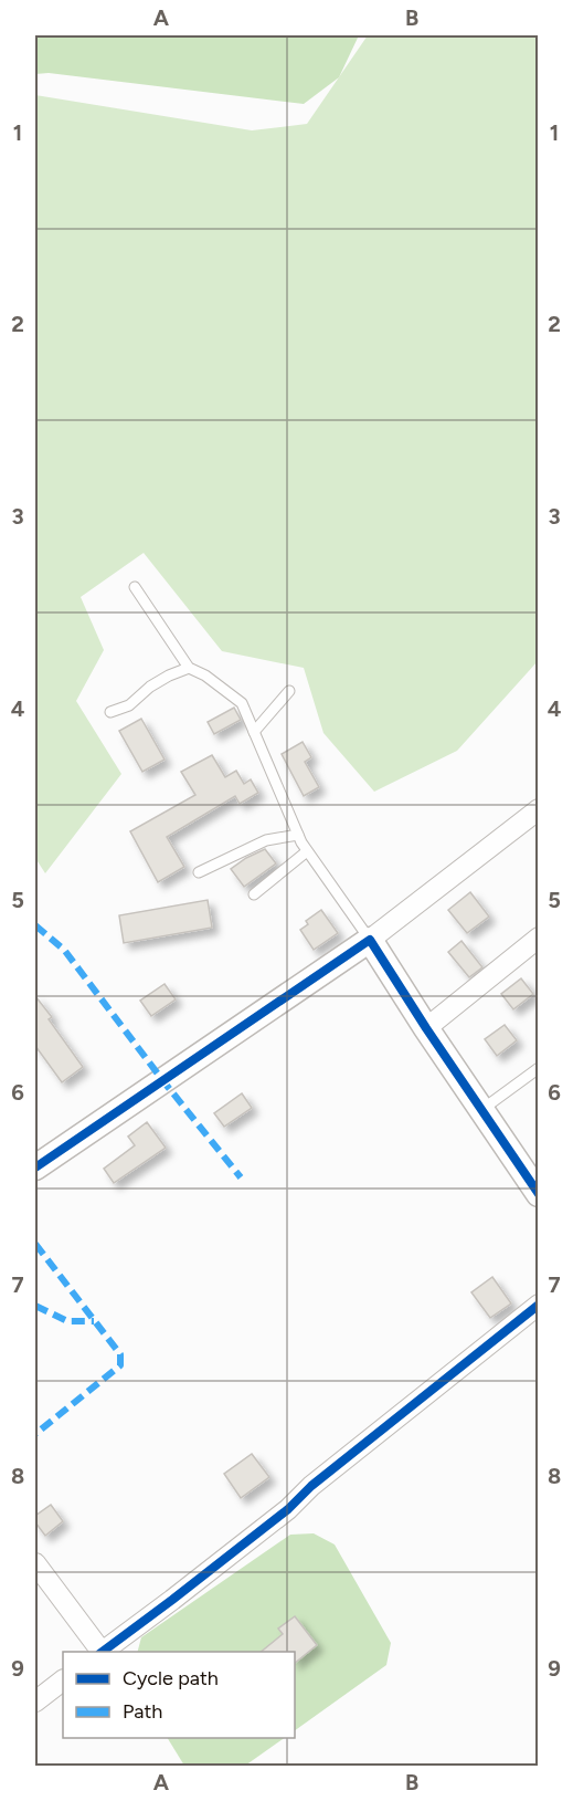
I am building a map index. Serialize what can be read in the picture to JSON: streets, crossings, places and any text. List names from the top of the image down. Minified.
{"legend":["Cycle path","Path"],"grid":{"columns":["A","B"],"rows":["1","2","3","4","5","6","7","8","9"]}}
